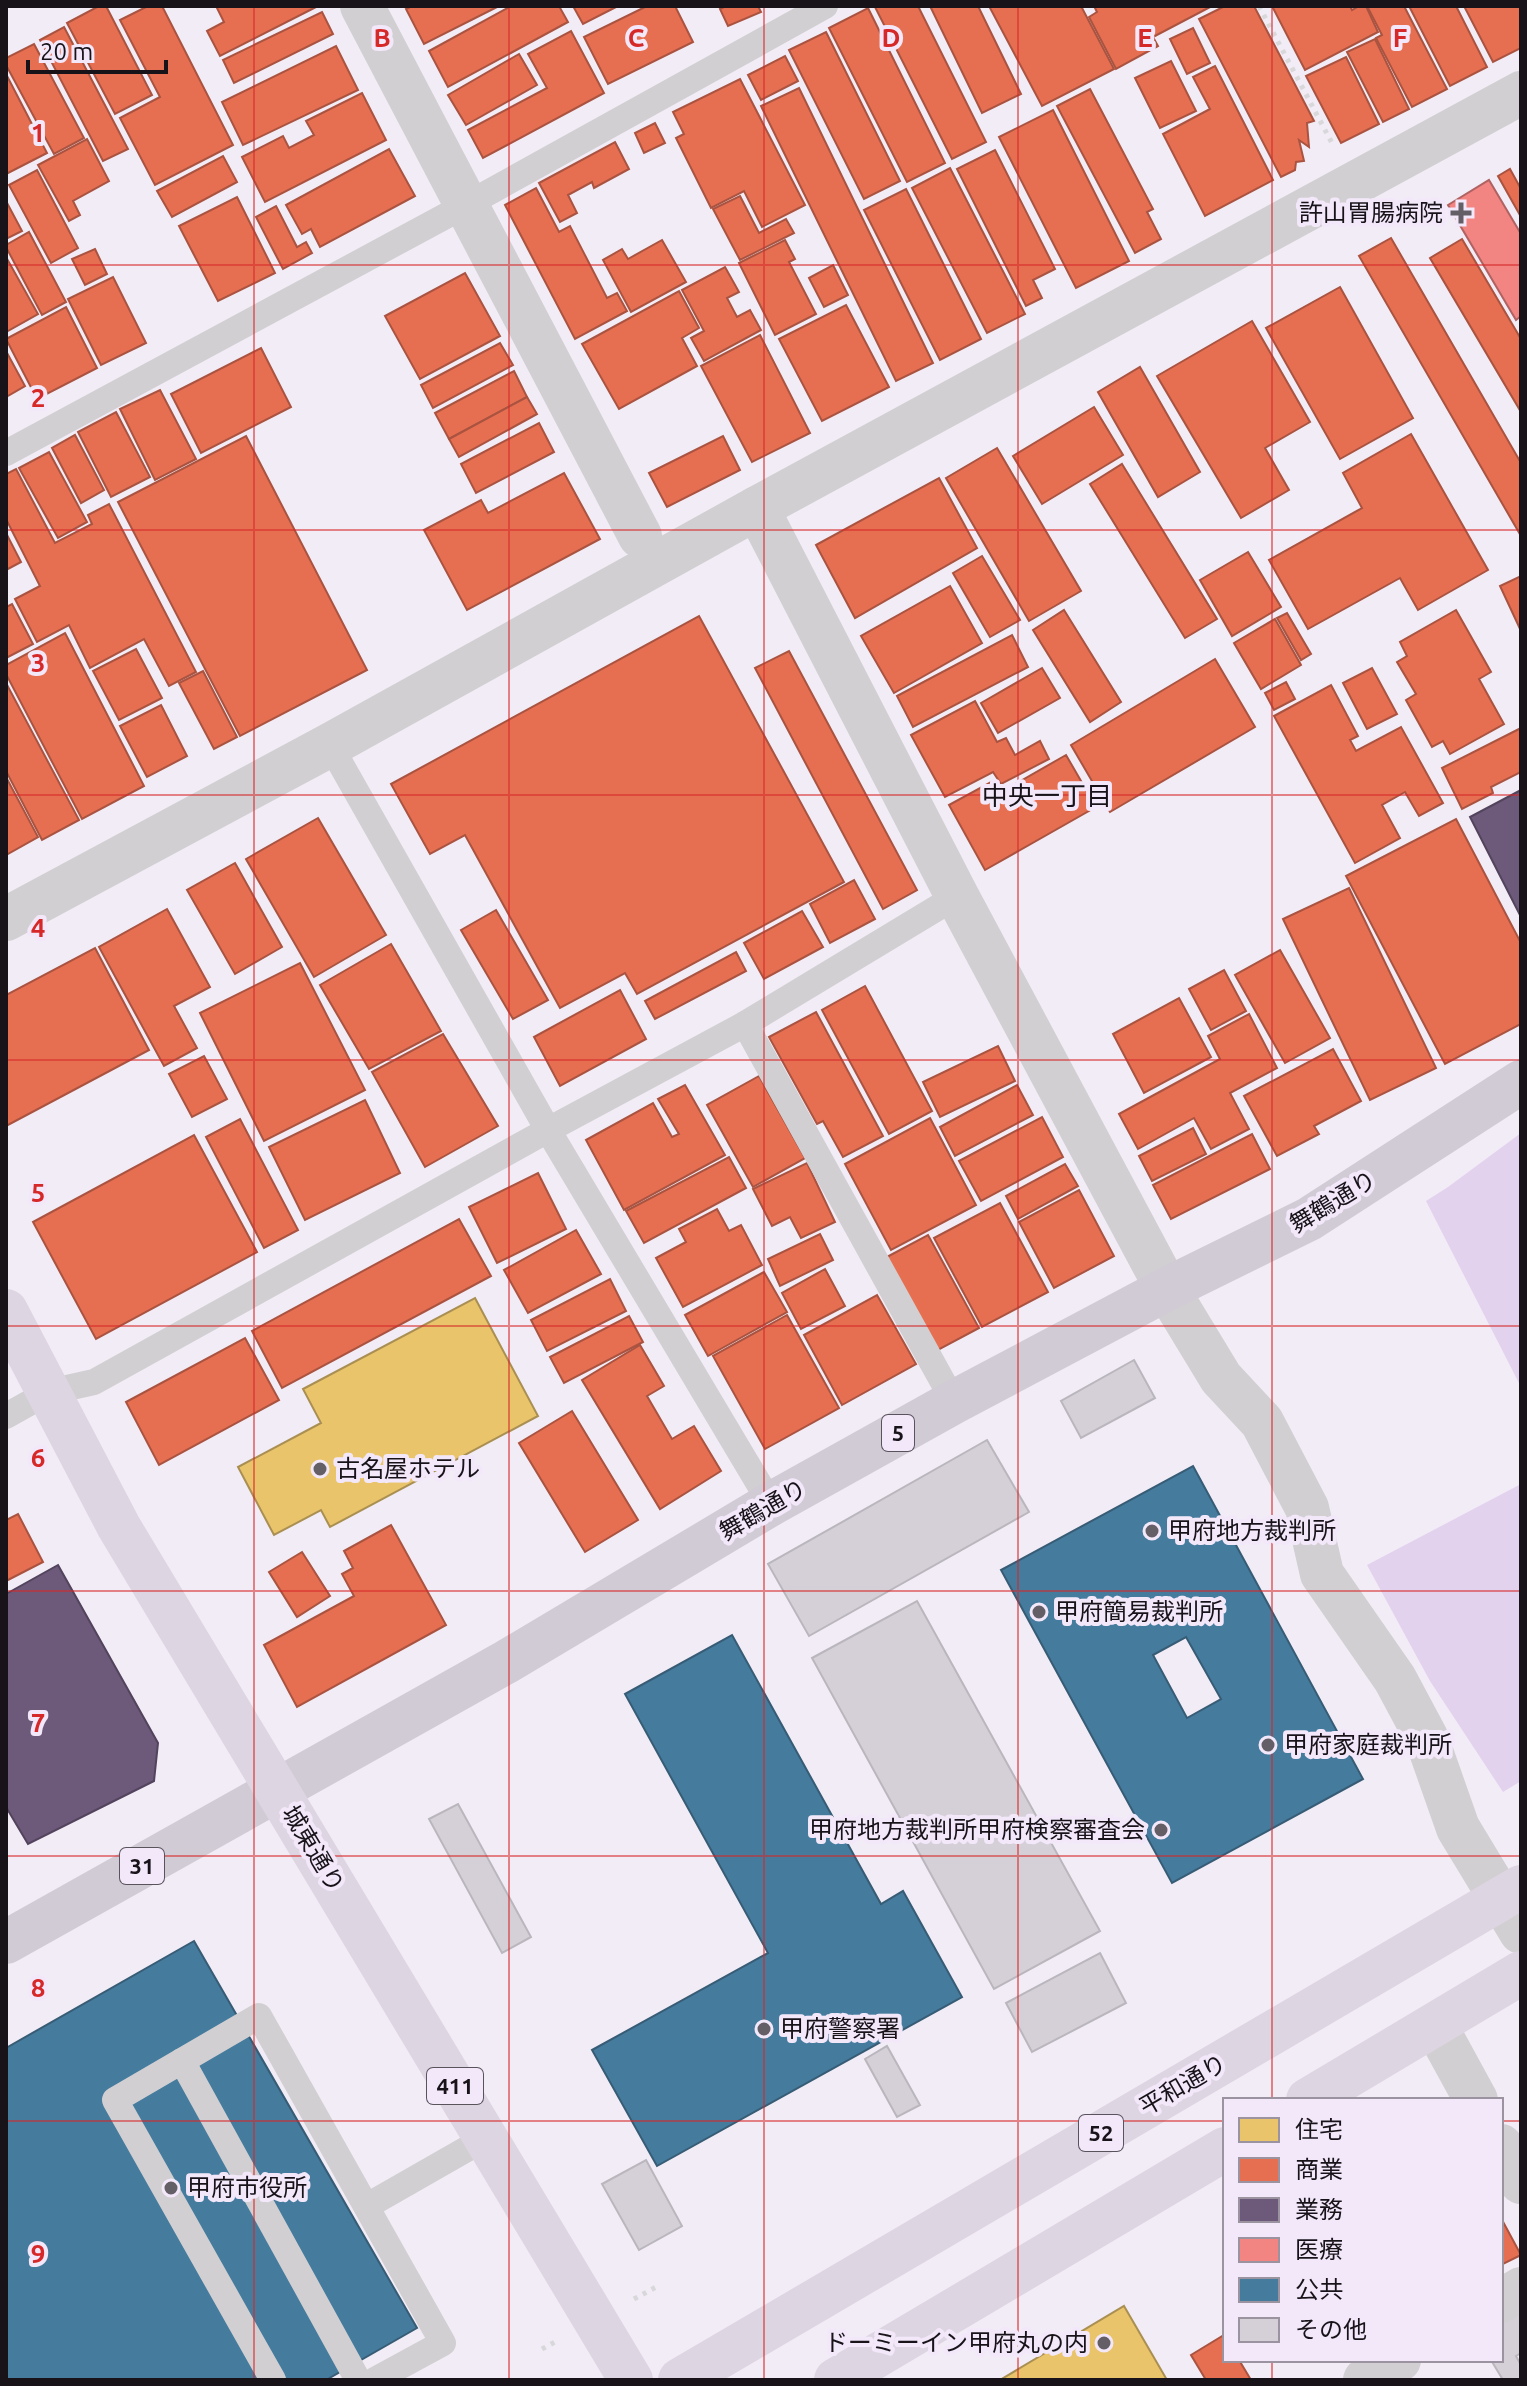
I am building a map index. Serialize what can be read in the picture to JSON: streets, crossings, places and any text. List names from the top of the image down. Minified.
{"streets":{"highway":["城東通り","平和通り","411","52"],"main road":["舞鶴通り","5","31"]},"crossings":[["舞鶴通り","城東通り"]],"districts":["中央一丁目"],"places":{"health":["許山胃腸病院"],"other":["古名屋ホテル","甲府地方裁判所","甲府簡易裁判所","甲府家庭裁判所","甲府地方裁判所甲府検察審査会","甲府警察署","甲府市役所","ドーミーイン甲府丸の内"]},"legend":["住宅","商業","業務","医療","公共","その他"],"scale_bar":"20 m","grid":{"columns":["B","C","D","E","F"],"rows":["1","2","3","4","5","6","7","8","9"]}}
